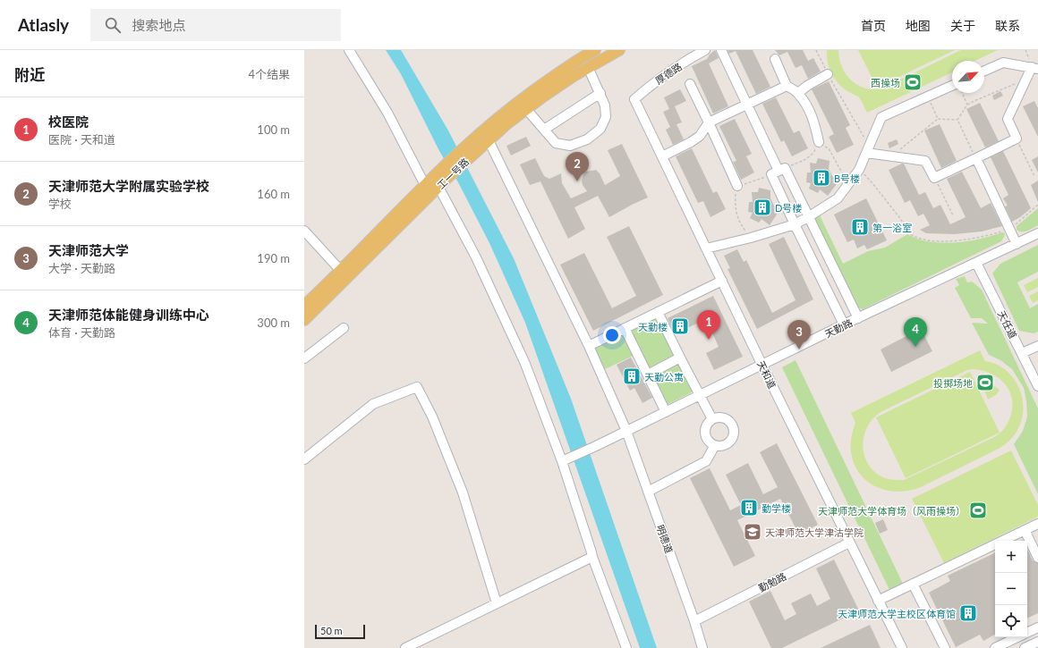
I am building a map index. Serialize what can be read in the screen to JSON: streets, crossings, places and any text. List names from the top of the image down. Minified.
{"streets":{"main road":["工一号路"],"street":["厚德路","天任道","天勤路","天和道","明德道","勤勉路"]},"crossings":[["厚德路","天和道"],["工一号路","明德道"],["天任道","天勤路"],["天勤路","天和道"],["天勤路","明德道"],["天和道","勤勉路"],["明德道","勤勉路"]],"places":{"sports":["西操场","投掷场地","天津师范大学体育场（风雨操场）"],"building":["B号楼","D号楼","第一浴室","天勤楼","天勤公寓","勤学楼","天津师范大学主校区体育馆"],"school or university":["天津师范大学津沽学院"]},"scale_bar":"50 m","north":"top right","page":{"header":"Atlasly","search":"搜索地点","nav":["首页","地图","关于","联系"],"heading":["附近","4个结果"],"list":[{"mark":"1","name":"校医院","note":"医院 · 天和道","value":"100 m"},{"mark":"2","name":"天津师范大学附属实验学校","note":"学校","value":"160 m"},{"mark":"3","name":"天津师范大学","note":"大学 · 天勤路","value":"190 m"},{"mark":"4","name":"天津师范体能健身训练中心","note":"体育 · 天勤路","value":"300 m"}],"pins":["2","1","4","3"],"map_buttons":["+","−"],"scale":"50 m"}}
